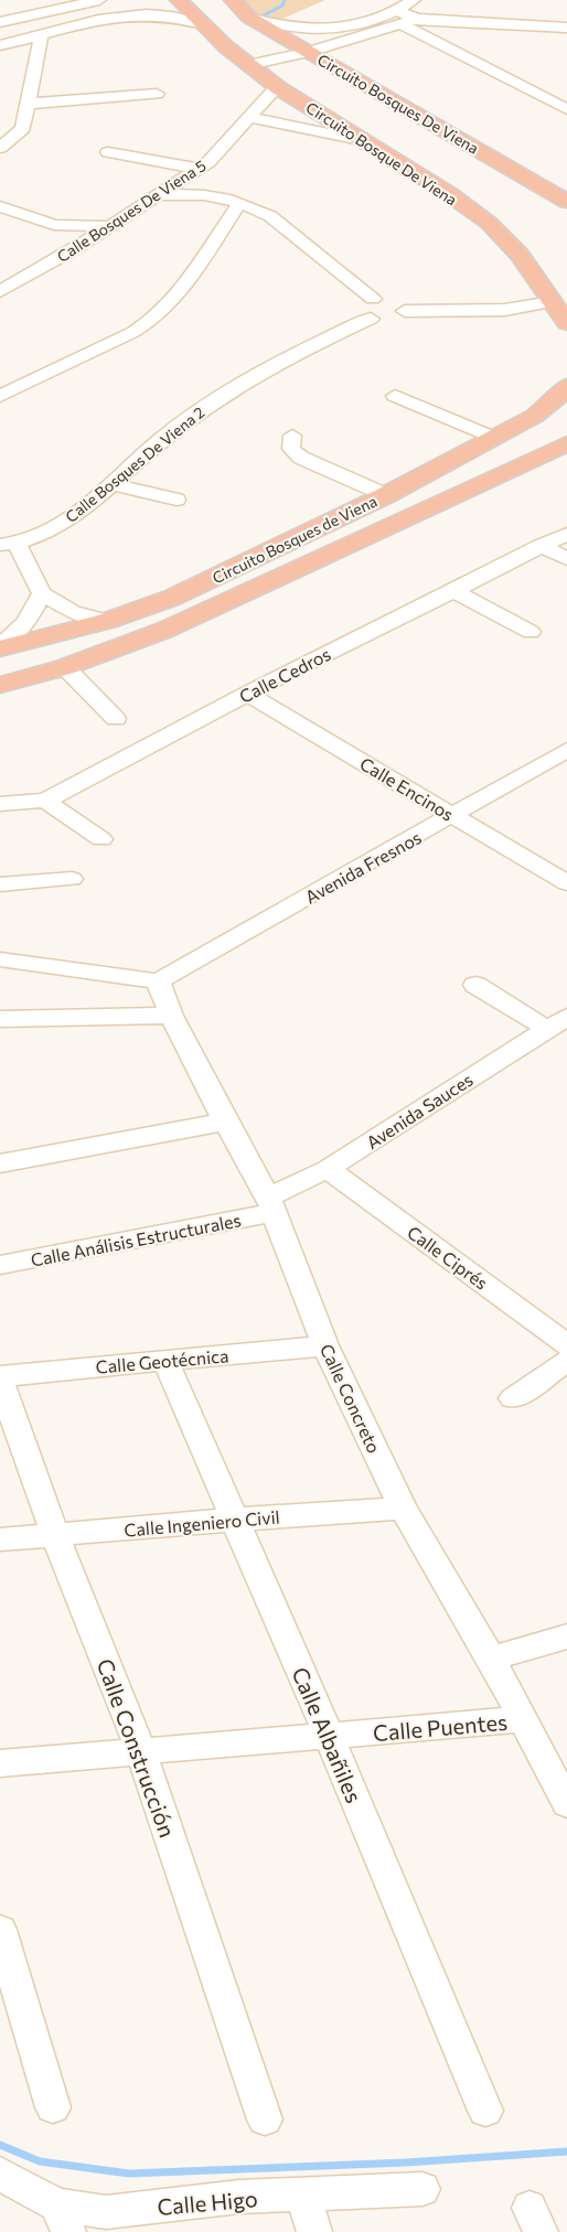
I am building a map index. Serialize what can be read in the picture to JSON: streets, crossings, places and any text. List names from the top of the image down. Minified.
{"streets":{"main road":["Circuito Bosques De Viena","Circuito Bosque De Viena","Circuito Bosques de Viena"],"street":["Calle Bosques De Viena 5","Calle Bosques De Viena 2","Calle Cedros","Calle Encinos","Avenida Fresnos","Avenida Sauces","Calle Análisis Estructurales","Calle Ciprés","Calle Geotécnica","Calle Concreto","Calle Ingeniero Civil","Calle Puentes","Calle Albañiles","Calle Construcción","Calle Higo"]},"crossings":[["Circuito Bosque De Viena","Calle Bosques De Viena 5"],["Calle Cedros","Calle Encinos"],["Calle Encinos","Avenida Fresnos"],["Avenida Fresnos","Calle Concreto"],["Avenida Sauces","Calle Análisis Estructurales"],["Avenida Sauces","Calle Ciprés"],["Avenida Sauces","Calle Concreto"],["Calle Análisis Estructurales","Calle Concreto"],["Calle Geotécnica","Calle Concreto"],["Calle Geotécnica","Calle Albañiles"],["Calle Geotécnica","Calle Construcción"],["Calle Concreto","Calle Ingeniero Civil"],["Calle Concreto","Calle Puentes"],["Calle Ingeniero Civil","Calle Albañiles"],["Calle Ingeniero Civil","Calle Construcción"],["Calle Puentes","Calle Albañiles"],["Calle Puentes","Calle Construcción"]]}
